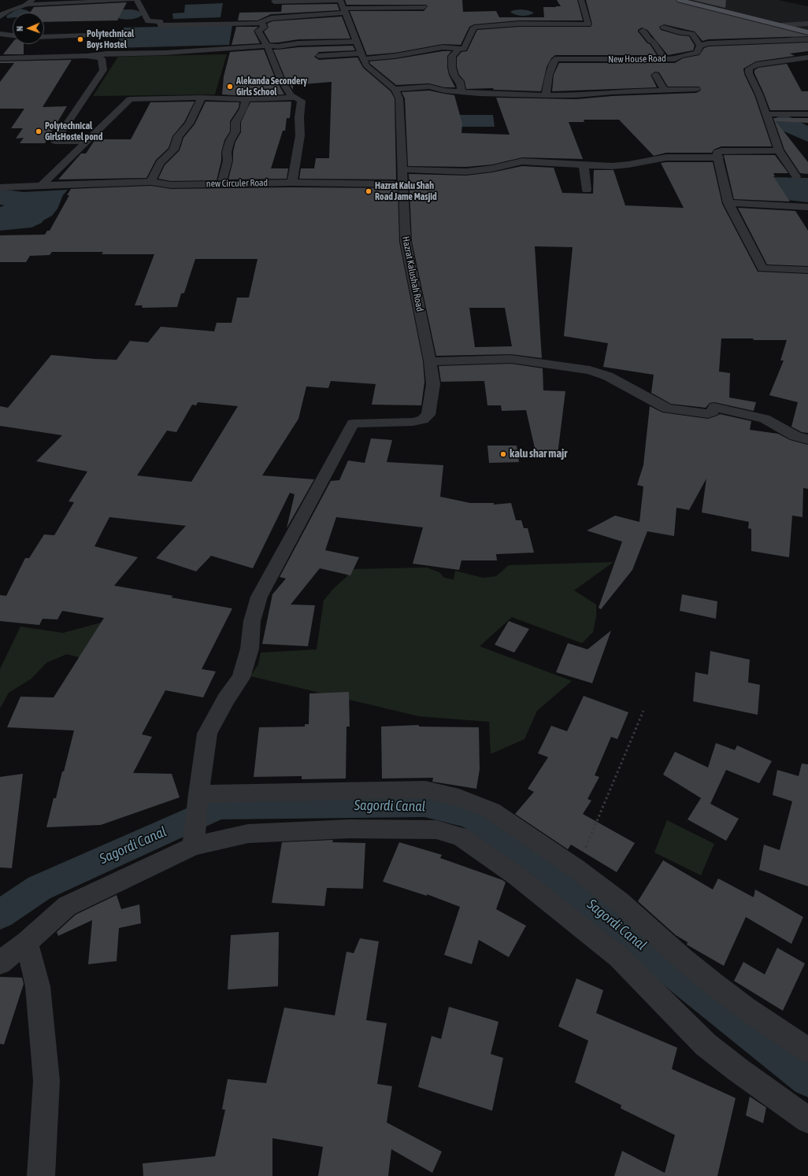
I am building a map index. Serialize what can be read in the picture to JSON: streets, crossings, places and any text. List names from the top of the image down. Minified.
{"streets":{"street":["New House Road","new Circuler Road","Hazrat Kalushah Road"]},"crossings":[["new Circuler Road","Hazrat Kalushah Road"]],"water":["Sagordi Canal"],"places":["Polytechnical Boys Hostel","Alekanda Secondery Girls School","Polytechnical GirlsHostel pond","Hazrat Kalu Shah Road Jame Masjid","kalu shar majr"],"north":"left"}
